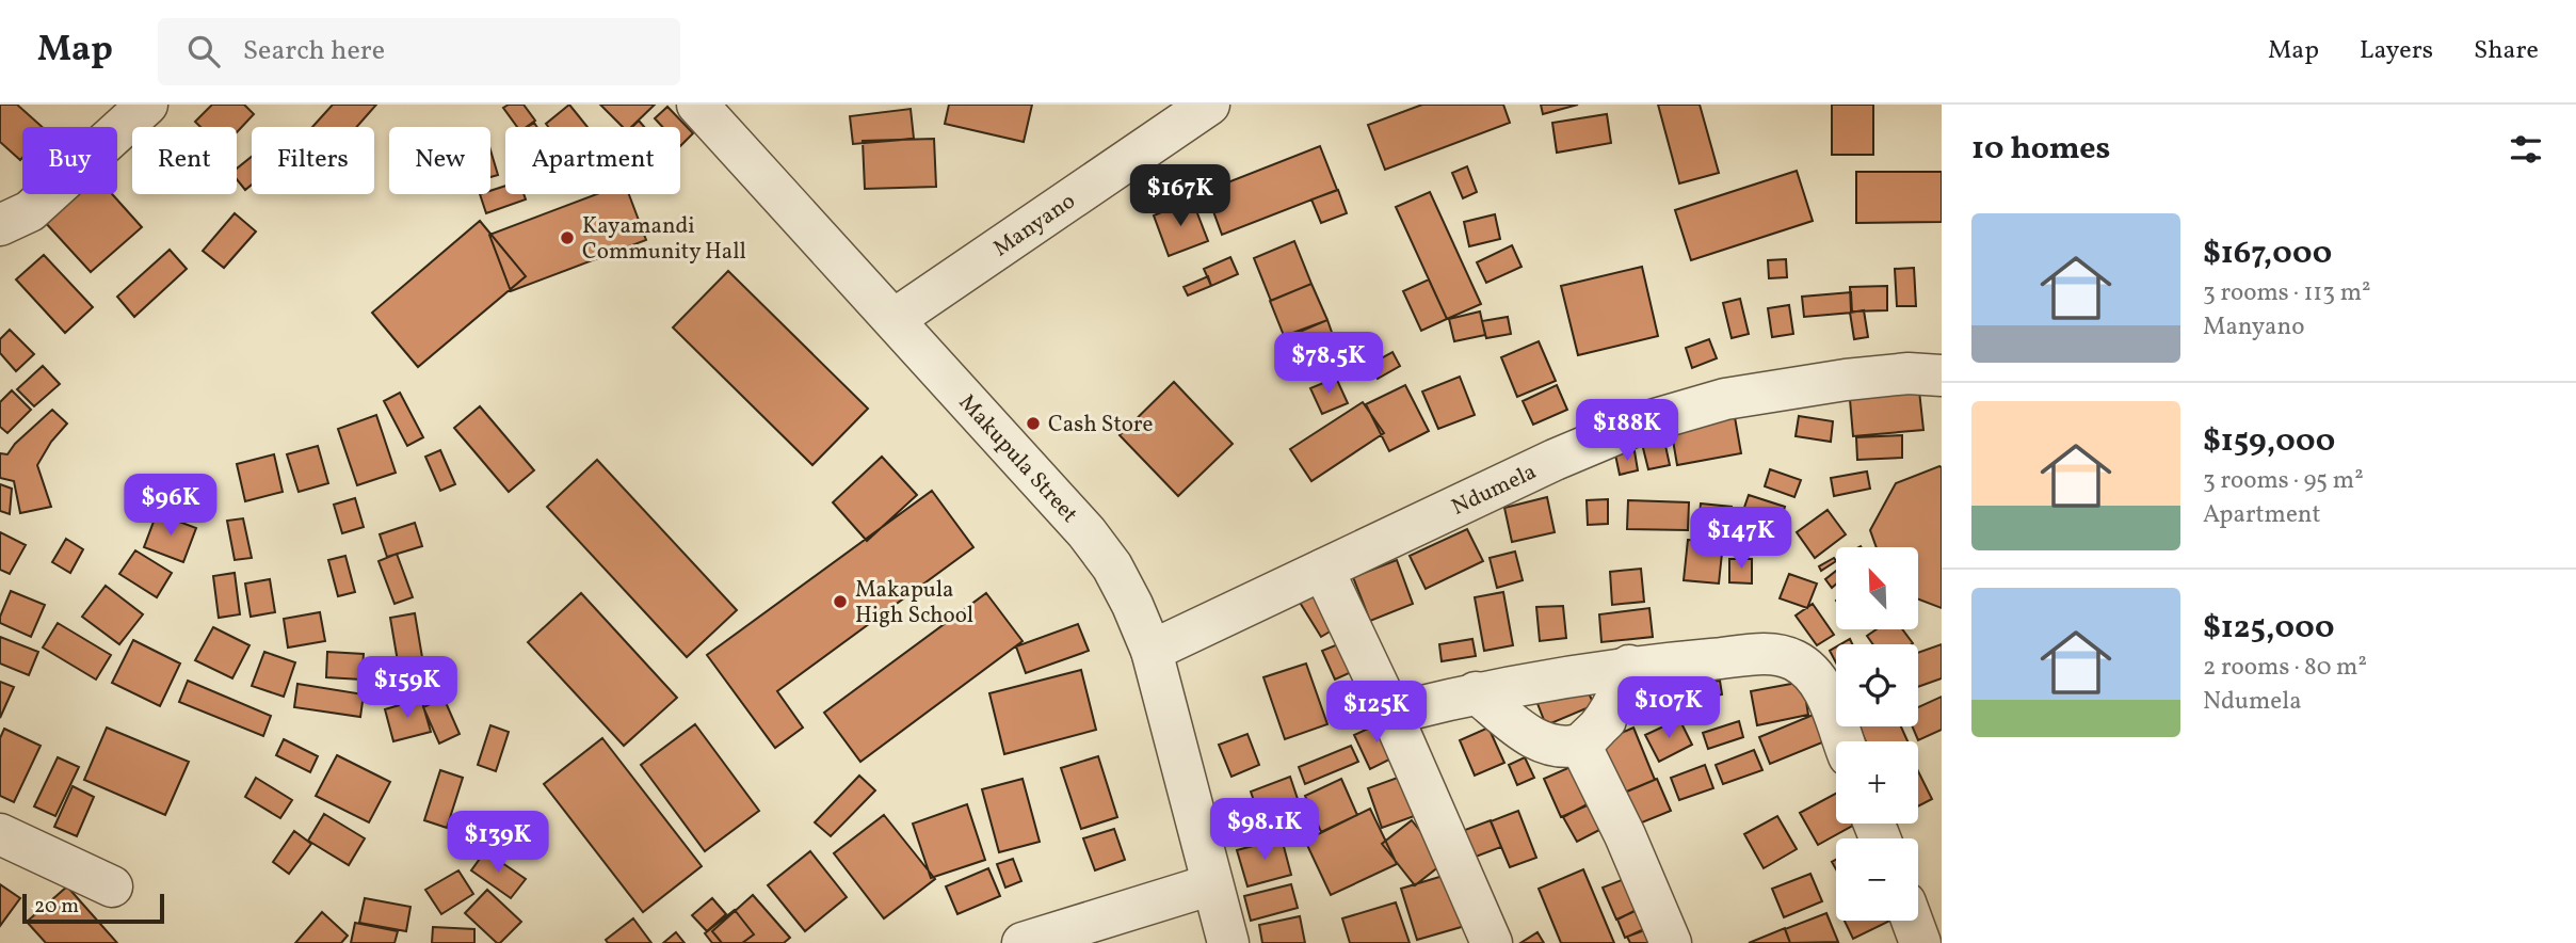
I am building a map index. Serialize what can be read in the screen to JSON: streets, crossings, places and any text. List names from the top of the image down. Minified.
{"streets":{"street":["Manyano","Makupula Street","Ndumela"]},"crossings":[["Manyano","Makupula Street"],["Makupula Street","Ndumela"]],"places":["Kayamandi Community Hall","Cash Store","Makapula High School"],"scale_bar":"20 m","north":"top left","page":{"header":"Map","search":"Search here","nav":["Map","Layers","Share"],"heading":"10 homes","chip":["Buy","Rent","Filters","New","Apartment"],"price":["$167K","$78.5K","$188K","$96K","$147K","$159K","$107K","$125K","$98.1K","$139K"],"list":[{"name":"$167,000","note":"3 rooms · 113 m² · Manyano"},{"name":"$159,000","note":"3 rooms · 95 m² · Apartment"},{"name":"$125,000","note":"2 rooms · 80 m² · Ndumela"}],"map_buttons":["+","−"],"scale":"20 m"}}
